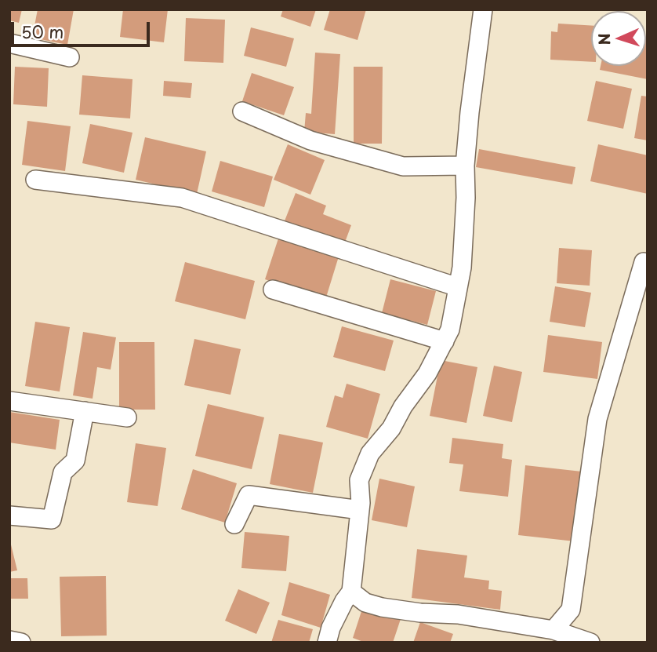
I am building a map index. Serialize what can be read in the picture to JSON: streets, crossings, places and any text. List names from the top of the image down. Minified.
{"scale_bar":"50 m","north":"left"}
